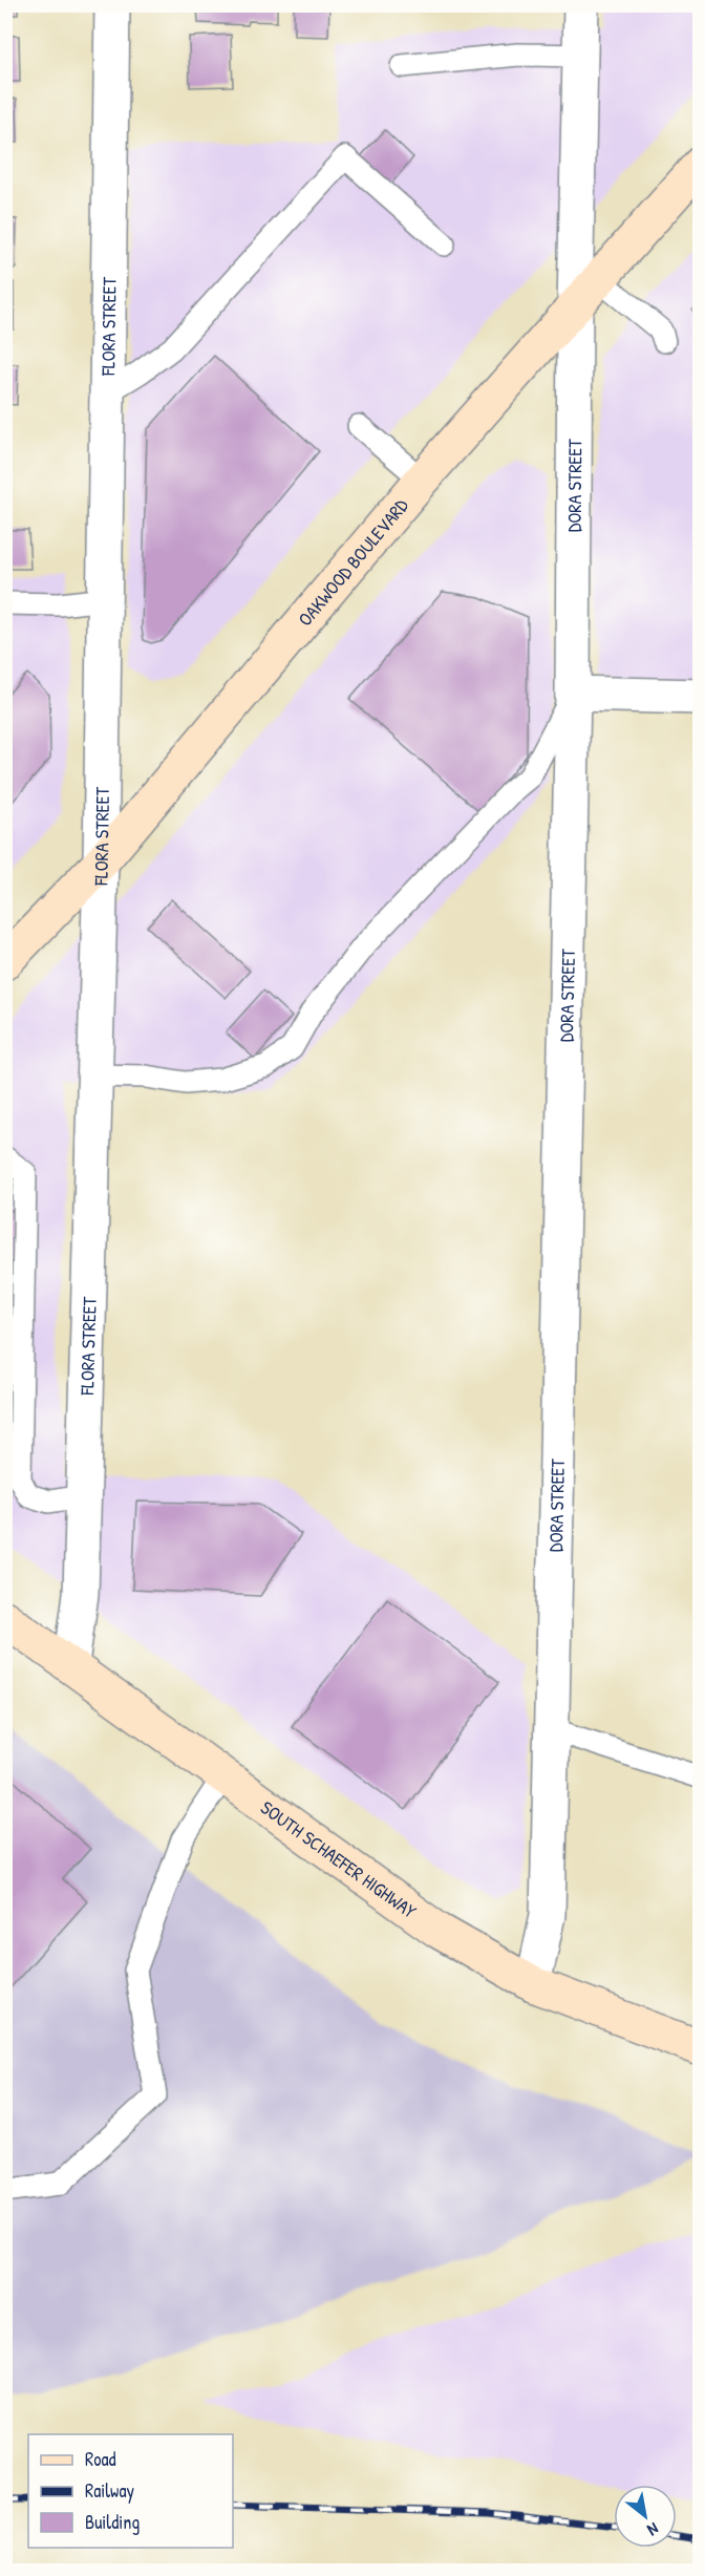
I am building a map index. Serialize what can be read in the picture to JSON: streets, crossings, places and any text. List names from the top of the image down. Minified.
{"streets":{"main road":["OAKWOOD BOULEVARD","SOUTH SCHAEFER HIGHWAY"],"street":["FLORA STREET","DORA STREET"]},"crossings":[["FLORA STREET","OAKWOOD BOULEVARD"],["FLORA STREET","SOUTH SCHAEFER HIGHWAY"],["DORA STREET","OAKWOOD BOULEVARD"],["DORA STREET","SOUTH SCHAEFER HIGHWAY"]],"legend":["Road","Railway","Building"],"north":"bottom right"}
